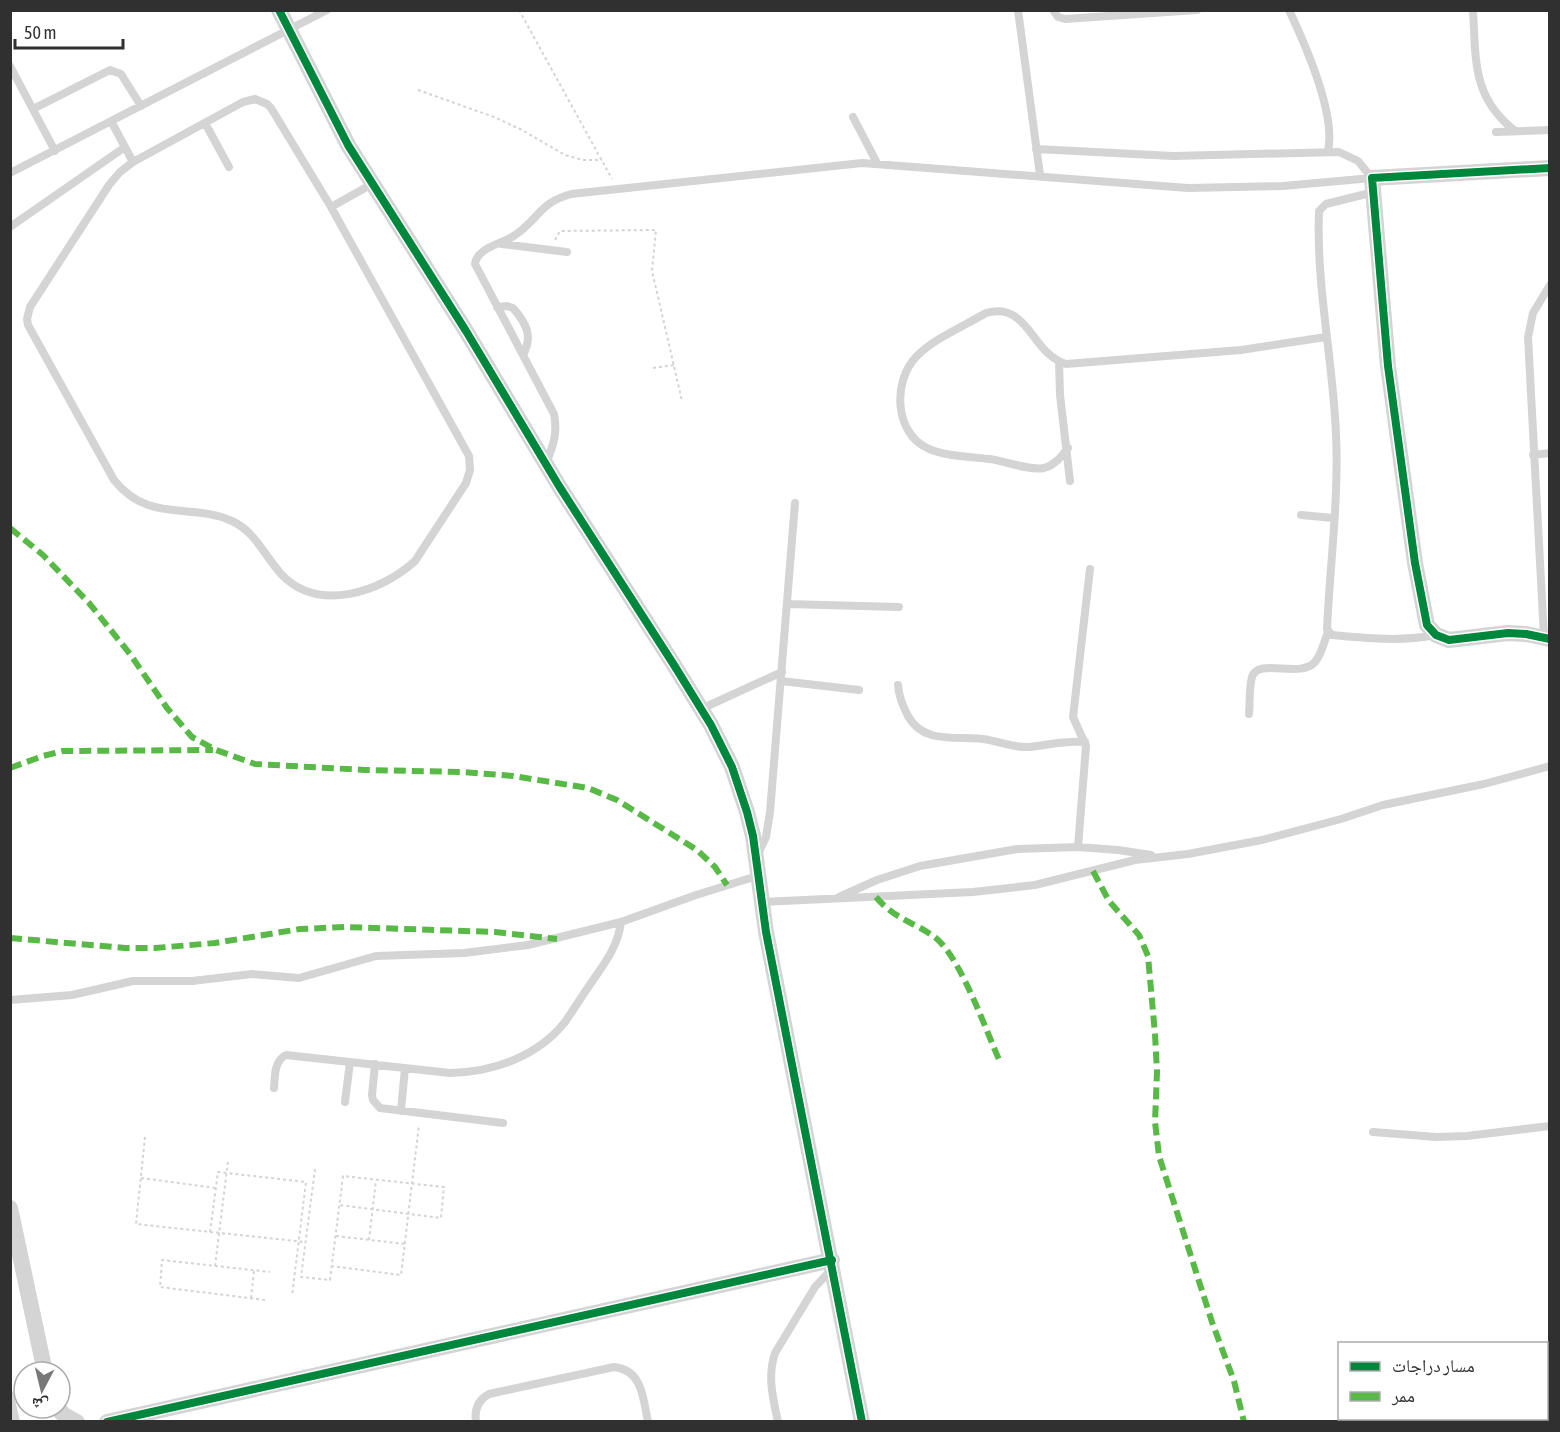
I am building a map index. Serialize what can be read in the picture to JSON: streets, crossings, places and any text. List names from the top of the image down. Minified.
{"legend":["مسار دراجات","ممر"],"scale_bar":"50 m","north":"bottom"}
